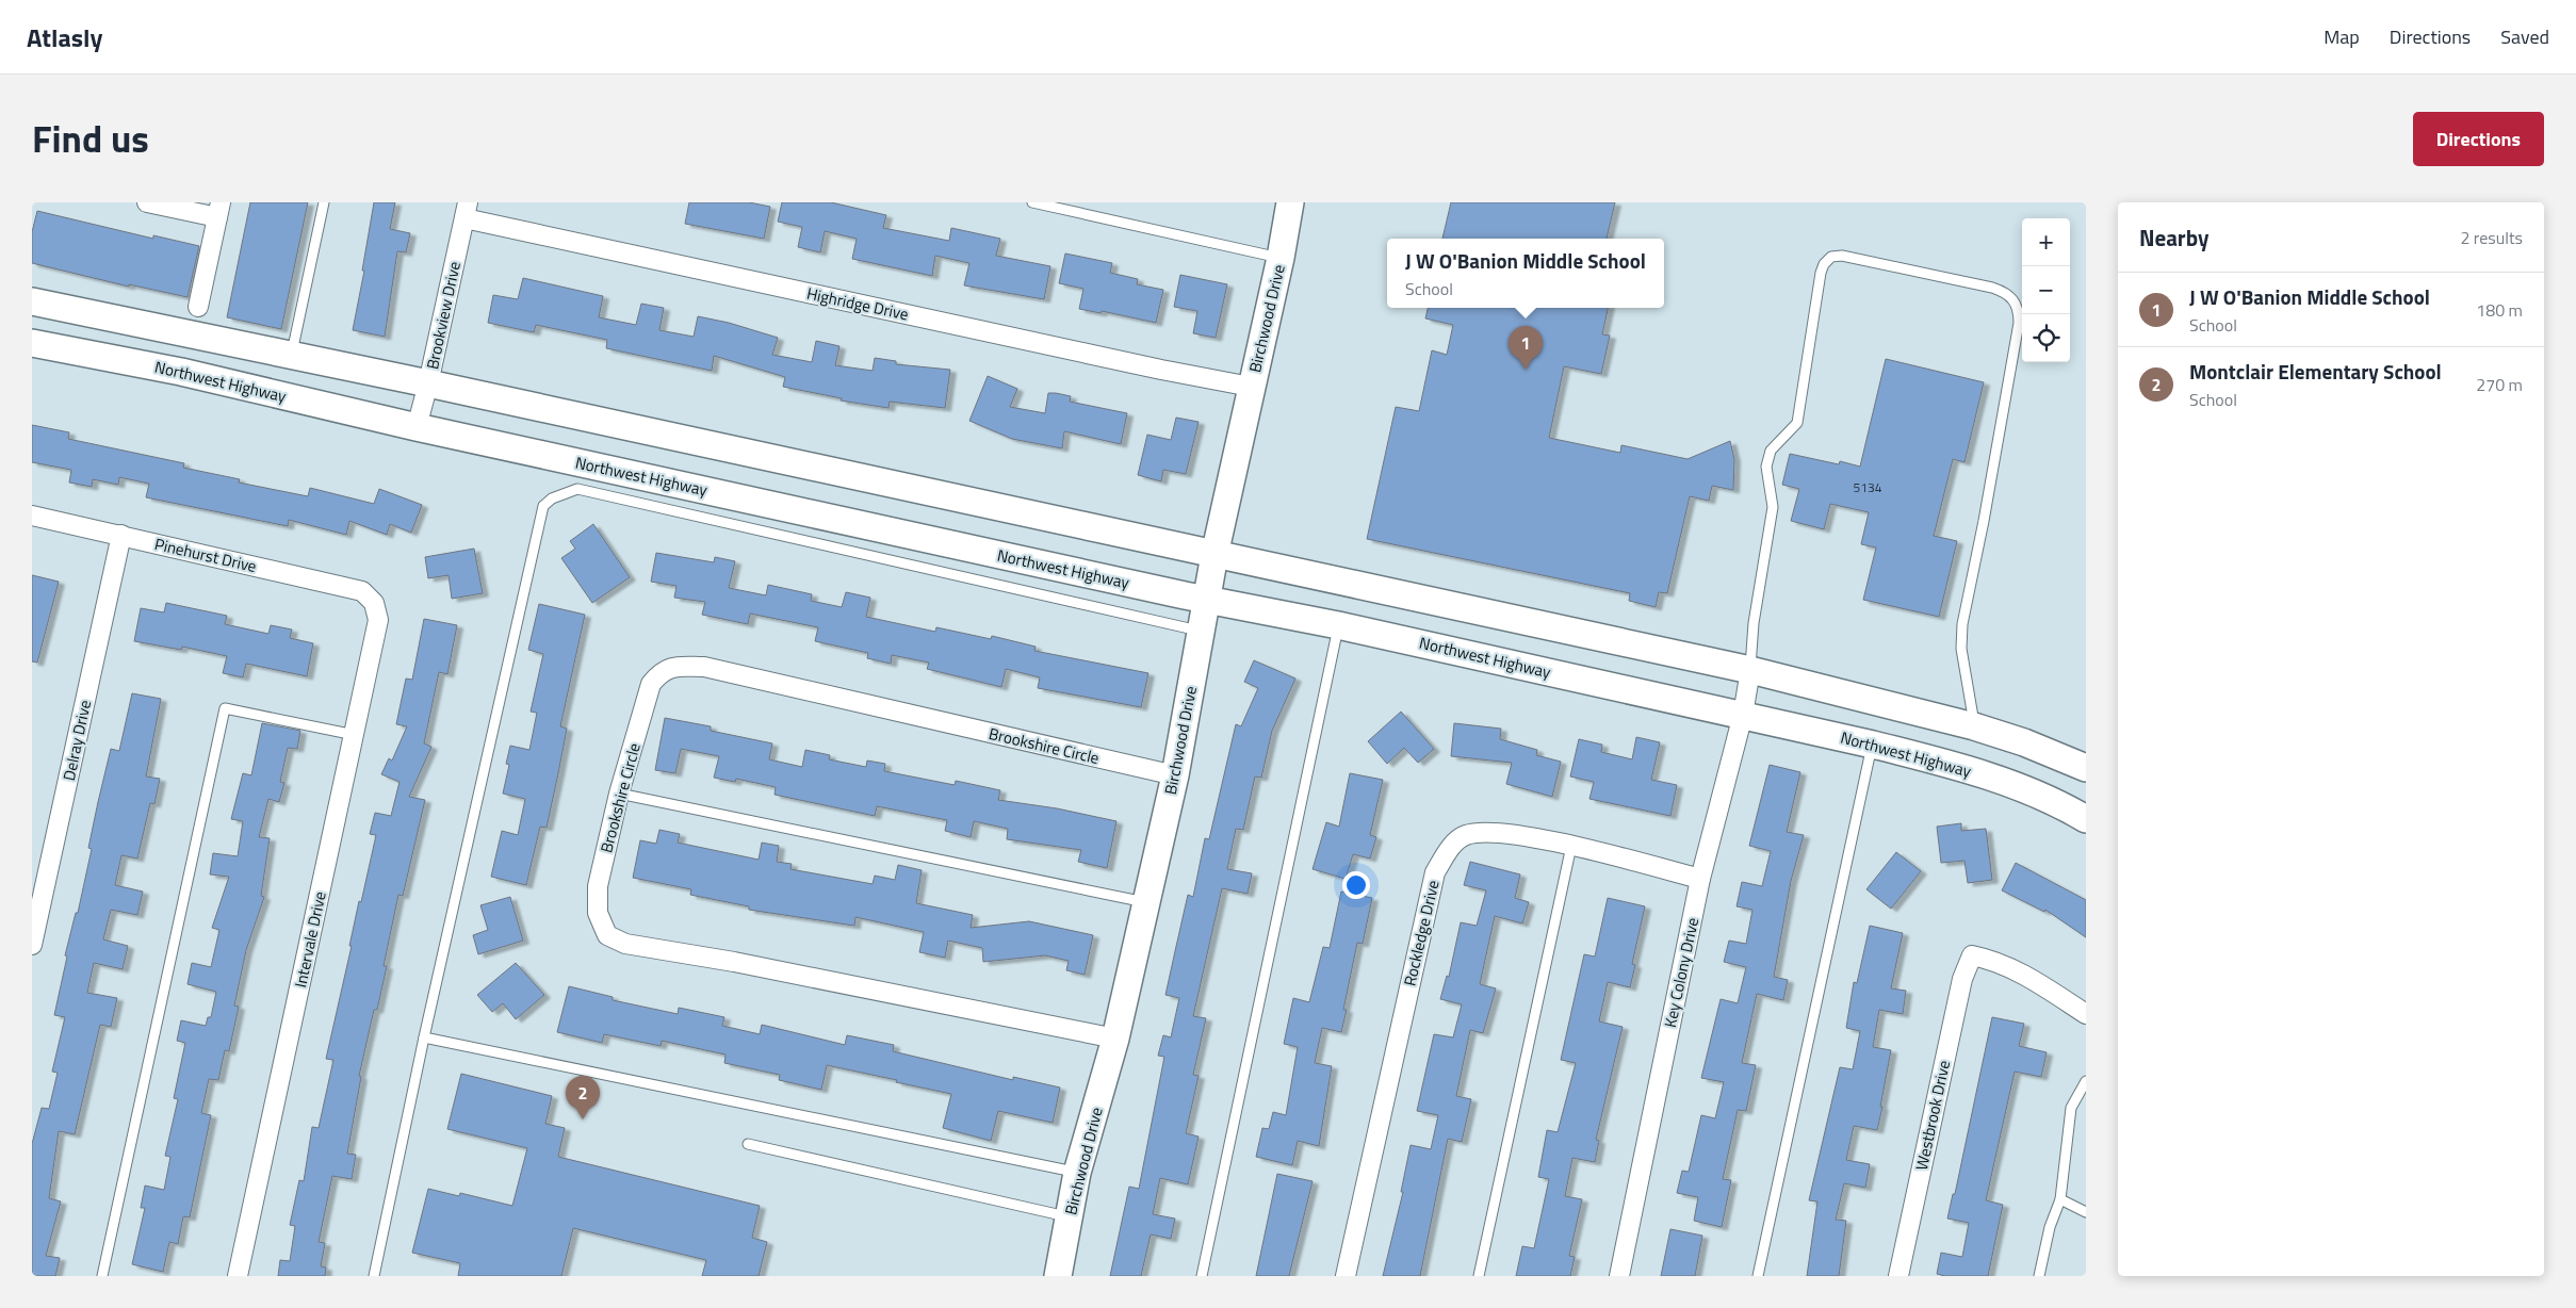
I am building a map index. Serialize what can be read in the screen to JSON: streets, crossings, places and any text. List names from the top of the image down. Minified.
{"streets":{"main road":["Birchwood Drive","Northwest Highway"],"street":["Highridge Drive","Brookview Drive","Pinehurst Drive","Delray Drive","Brookshire Circle","Rockledge Drive","Intervale Drive","Key Colony Drive","Westbrook Drive"]},"crossings":[["Highridge Drive","Brookview Drive"],["Highridge Drive","Birchwood Drive"],["Brookview Drive","Northwest Highway"],["Birchwood Drive","Northwest Highway"],["Birchwood Drive","Brookshire Circle"],["Northwest Highway","Key Colony Drive"],["Pinehurst Drive","Delray Drive"],["Pinehurst Drive","Intervale Drive"],["Rockledge Drive","Key Colony Drive"]],"house_numbers":["5134"],"page":{"header":"Atlasly","nav":["Map","Directions","Saved"],"title":"Find us","buttons":"Directions","heading":["Nearby","2 results"],"map_buttons":["+","−"],"popup":["J W O'Banion Middle School","School"],"list":[{"mark":"1","name":"J W O'Banion Middle School","note":"School","value":"180 m"},{"mark":"2","name":"Montclair Elementary School","note":"School","value":"270 m"}],"pins":["1","2"]}}
